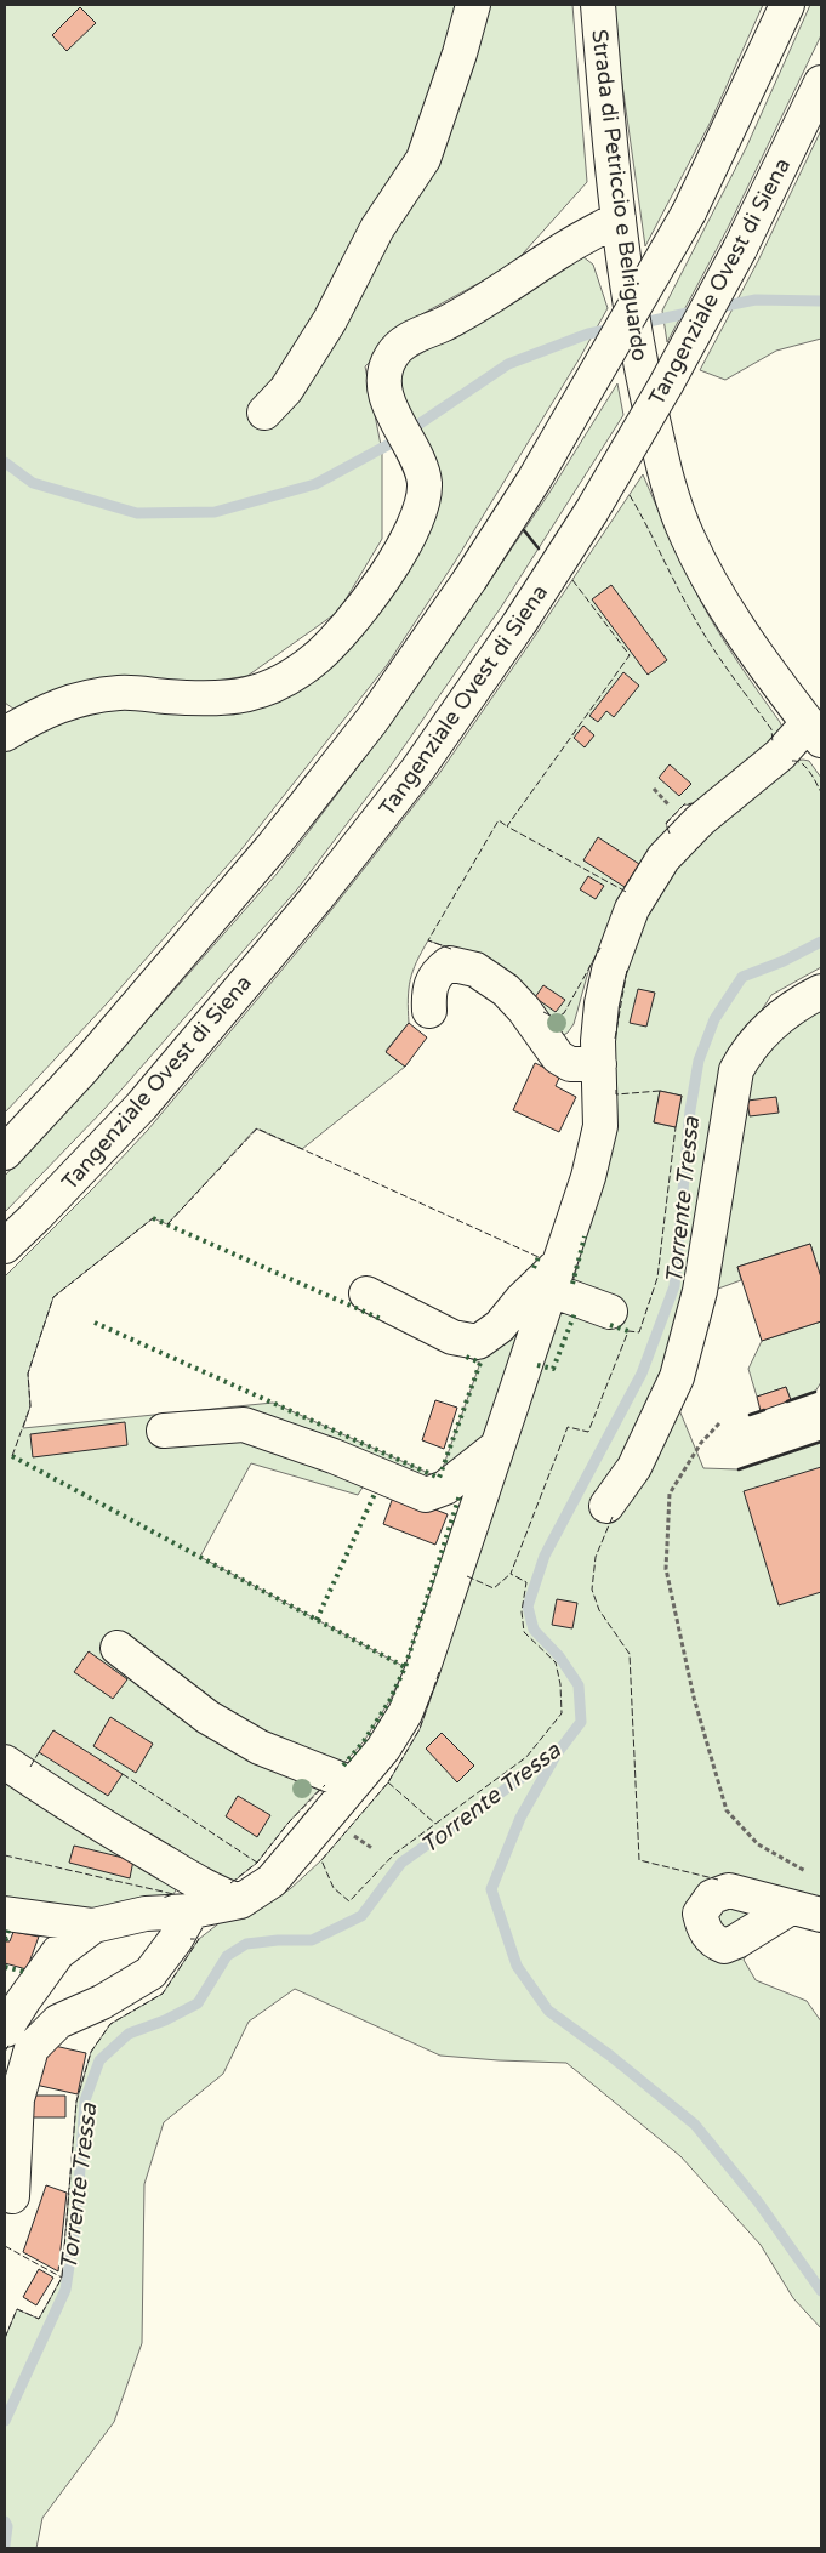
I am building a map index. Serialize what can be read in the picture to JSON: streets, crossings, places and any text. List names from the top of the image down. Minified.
{"streets":{"main road":["Strada di Petriccio e Belriguardo","Tangenziale Ovest di Siena"]},"water":["Torrente Tressa"]}
